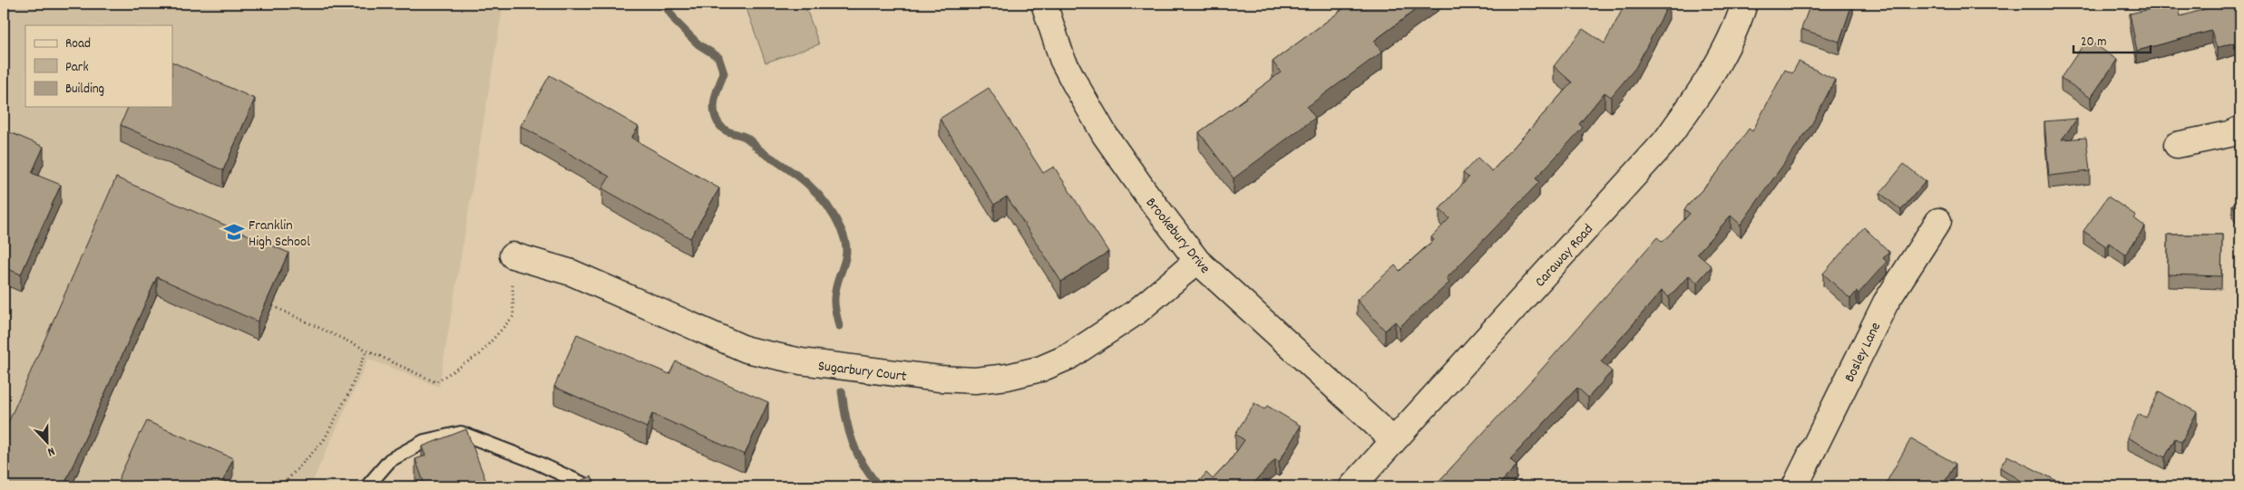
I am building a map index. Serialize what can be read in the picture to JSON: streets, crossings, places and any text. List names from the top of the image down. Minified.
{"streets":{"street":["Brookebury Drive","Caraway Road","Bosley Lane","Sugarbury Court"]},"crossings":[["Brookebury Drive","Caraway Road"],["Brookebury Drive","Sugarbury Court"]],"places":{"school or university":["Franklin High School"]},"legend":["Road","Park","Building"],"scale_bar":"20 m","north":"bottom"}
